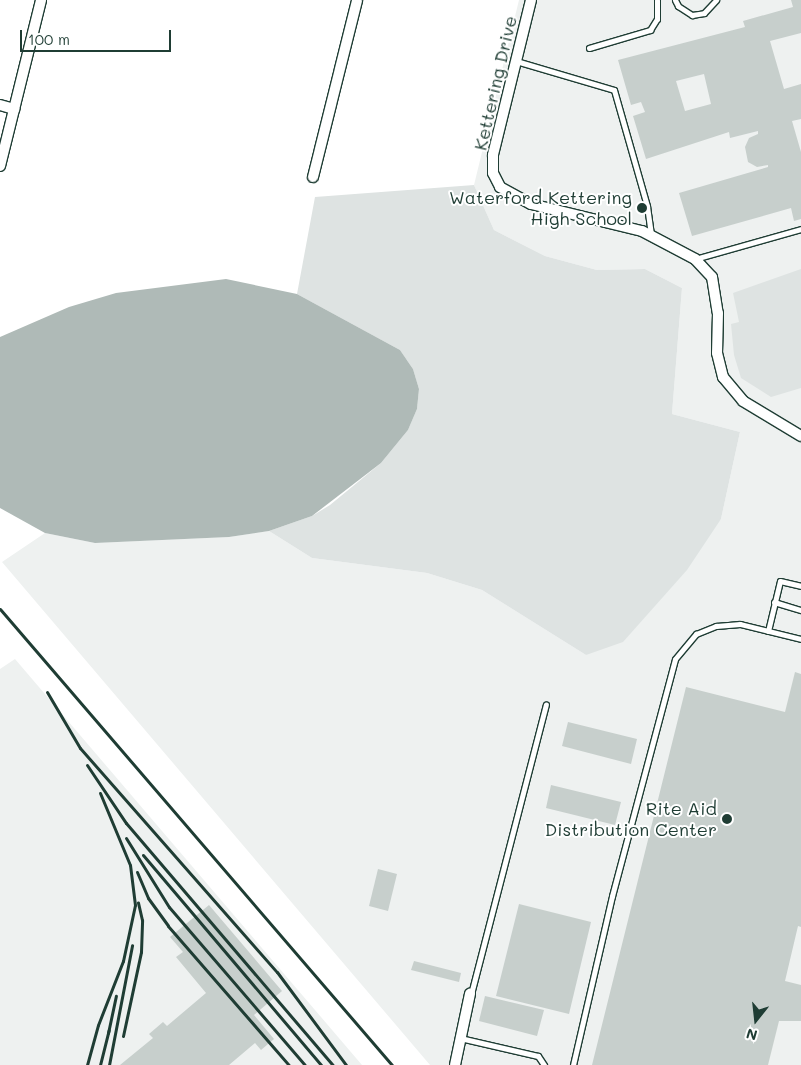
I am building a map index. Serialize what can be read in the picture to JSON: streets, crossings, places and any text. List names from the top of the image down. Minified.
{"streets":{"street":["Kettering Drive"]},"places":["Waterford Kettering High School","Rite Aid Distribution Center"],"scale_bar":"100 m","north":"bottom"}
